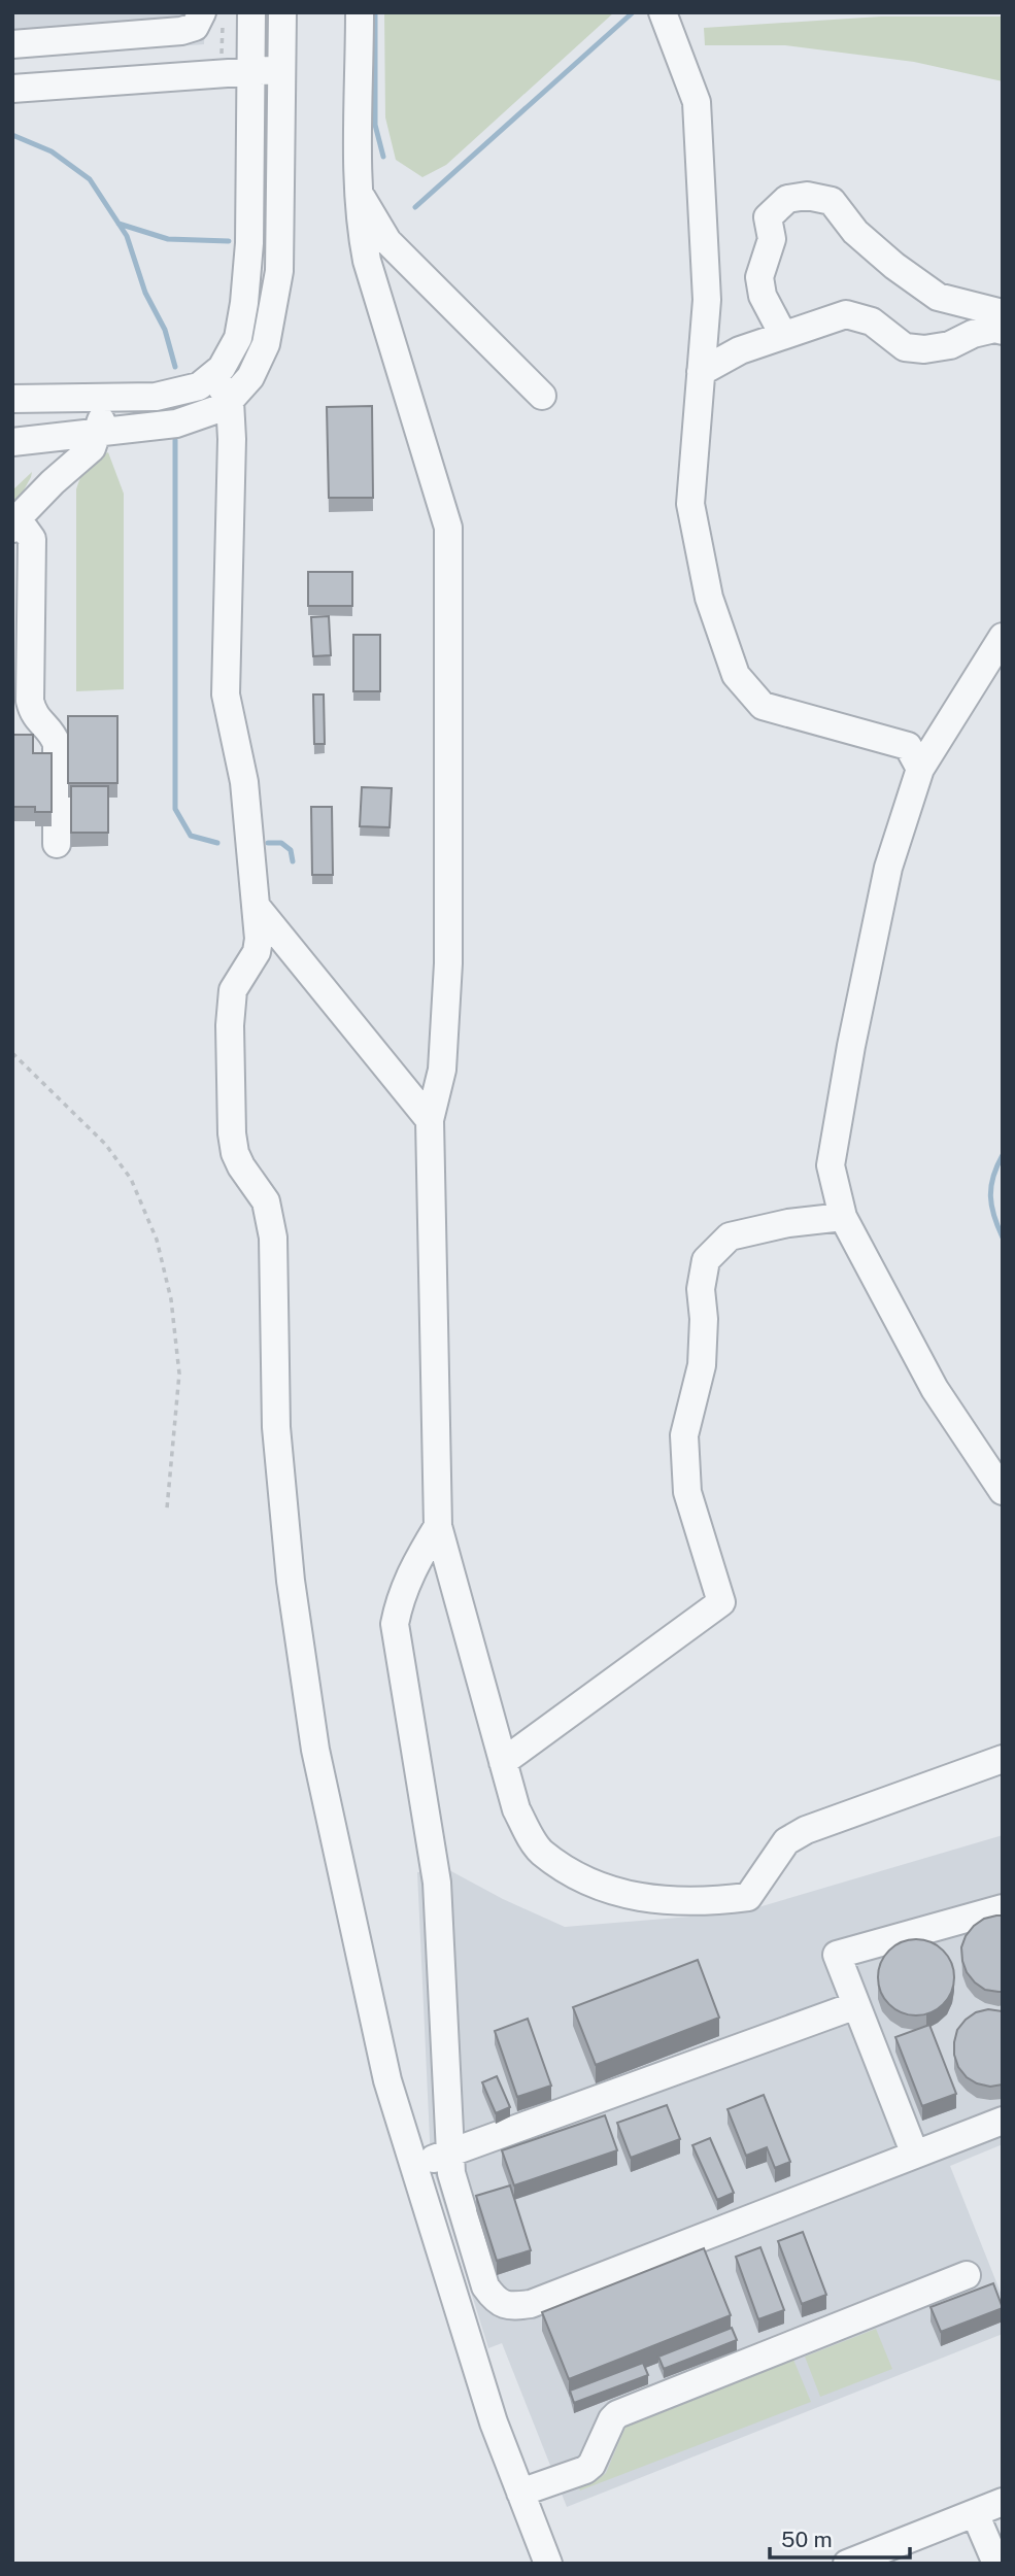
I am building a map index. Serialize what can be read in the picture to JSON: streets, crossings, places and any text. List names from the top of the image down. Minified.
{"scale_bar":"50 m"}
